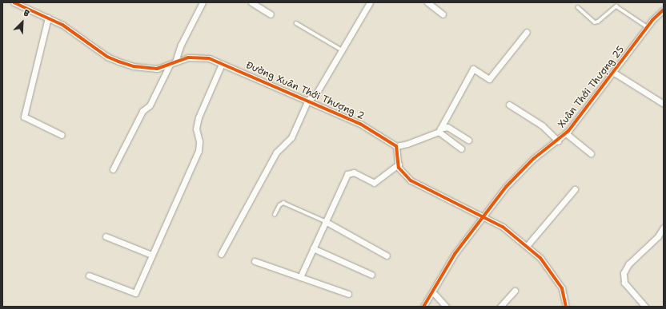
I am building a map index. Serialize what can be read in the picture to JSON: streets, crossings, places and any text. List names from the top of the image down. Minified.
{"streets":{"street":["Xuân Thới Thượng 25","Đường Xuân Thới Thượng 2"]},"north":"top right"}
